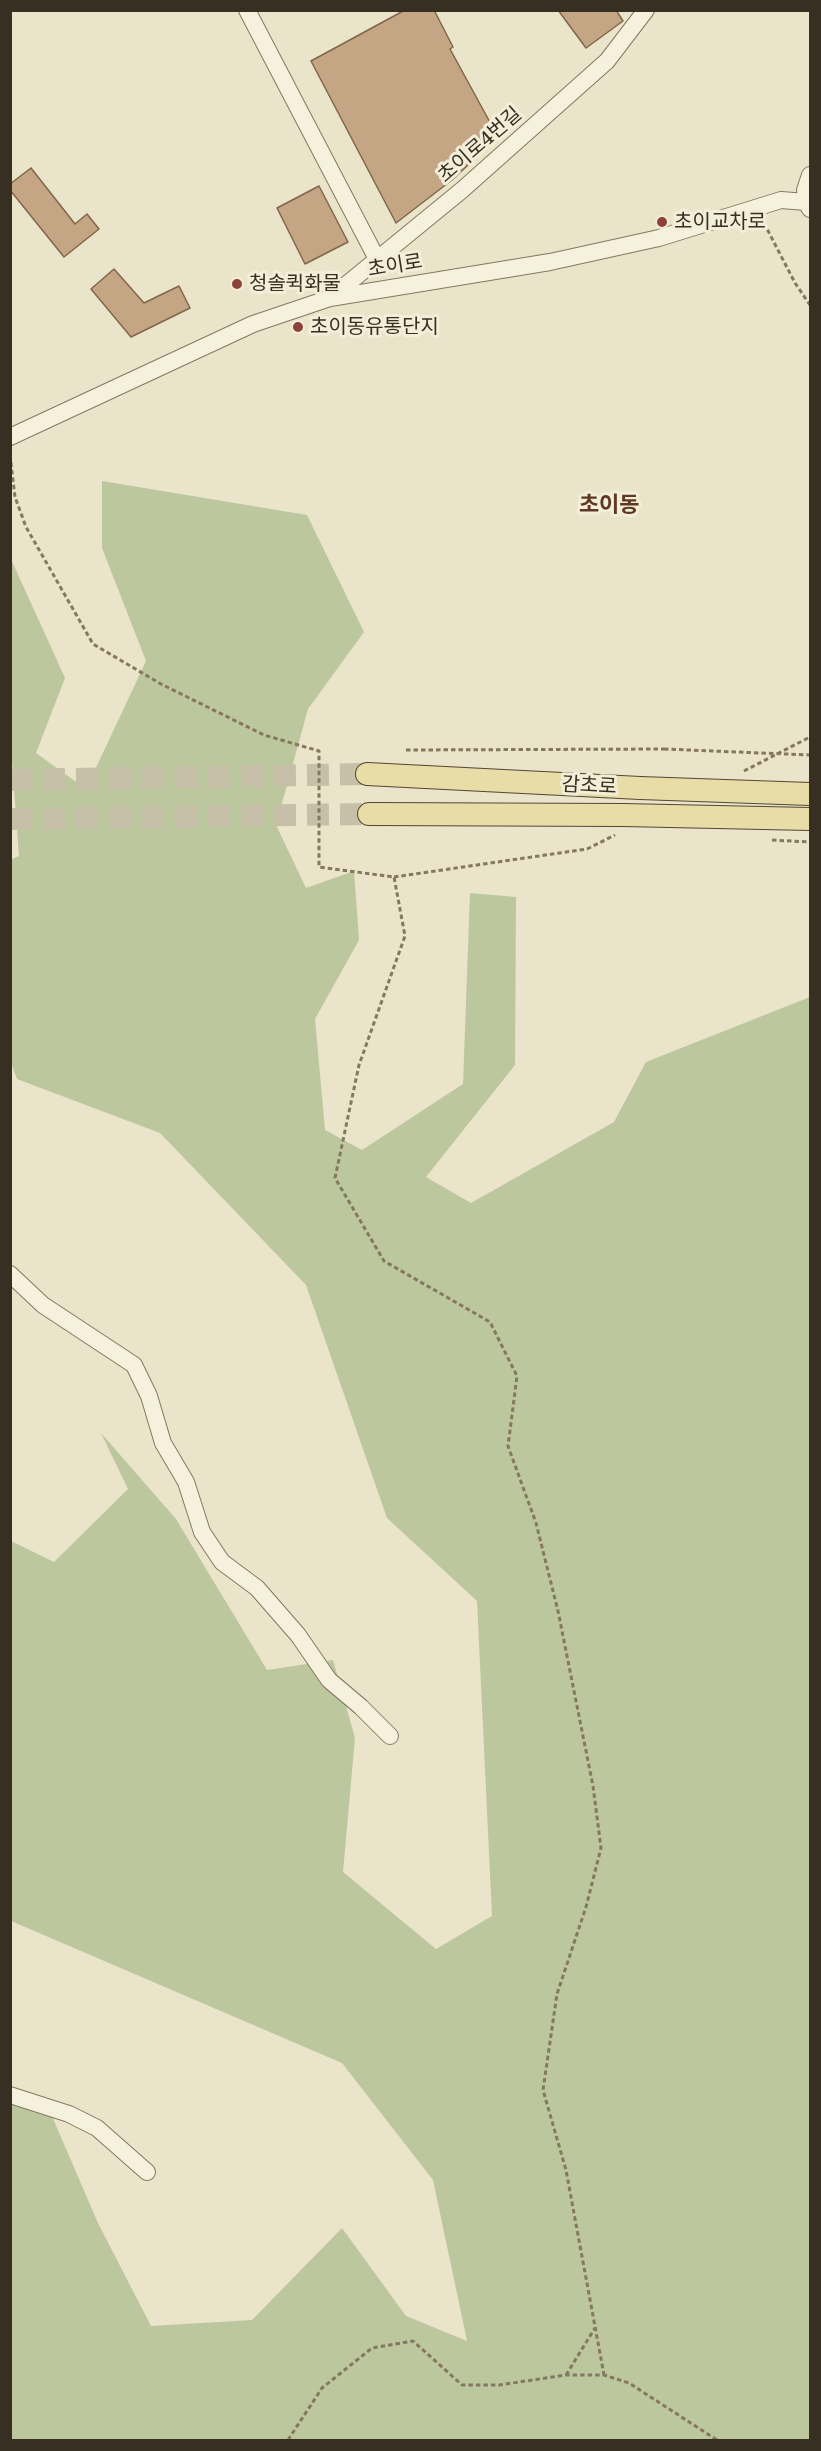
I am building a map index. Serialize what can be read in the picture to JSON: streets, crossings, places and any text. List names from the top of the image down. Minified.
{"streets":{"main road":["감초로"],"street":["초이로4번길","초이로"]},"crossings":[["초이로4번길","초이로"]],"districts":["초이동"],"places":["초이교차로","청솔퀵화물","초이동유통단지"]}
